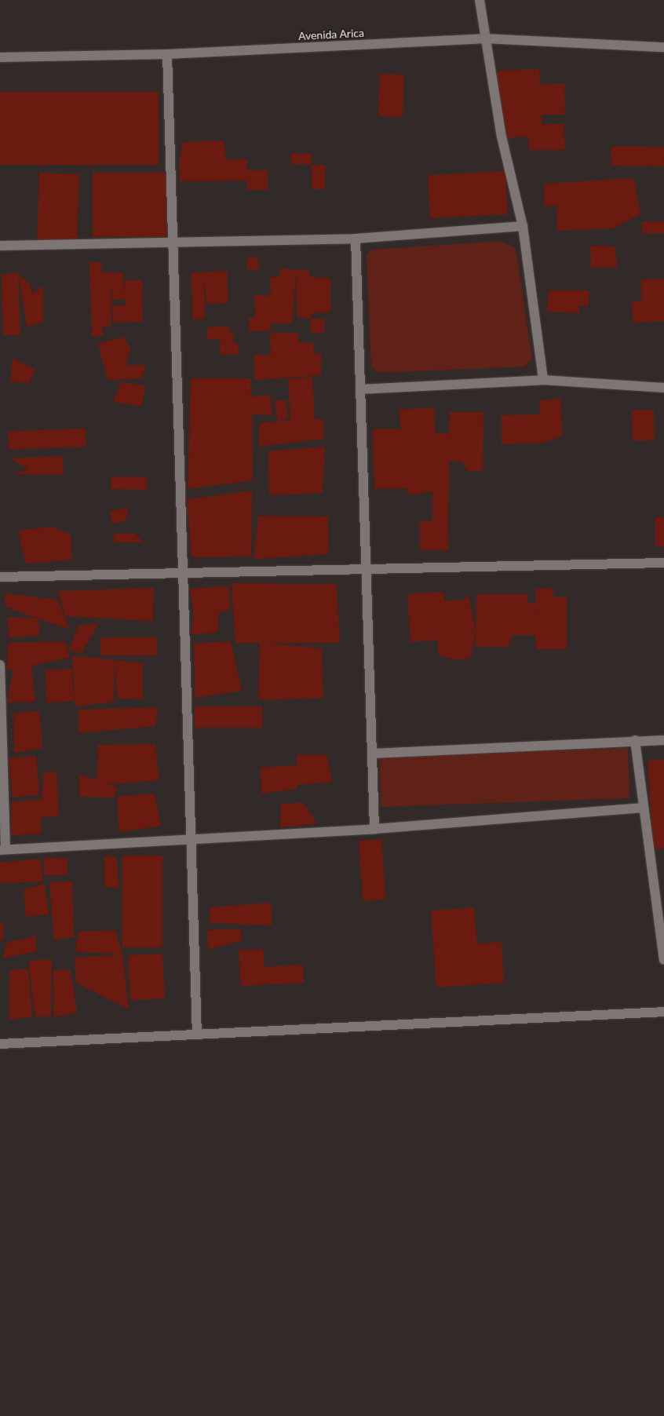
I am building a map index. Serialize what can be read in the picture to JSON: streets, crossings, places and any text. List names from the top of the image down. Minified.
{"streets":{"street":["Avenida Arica"]}}
